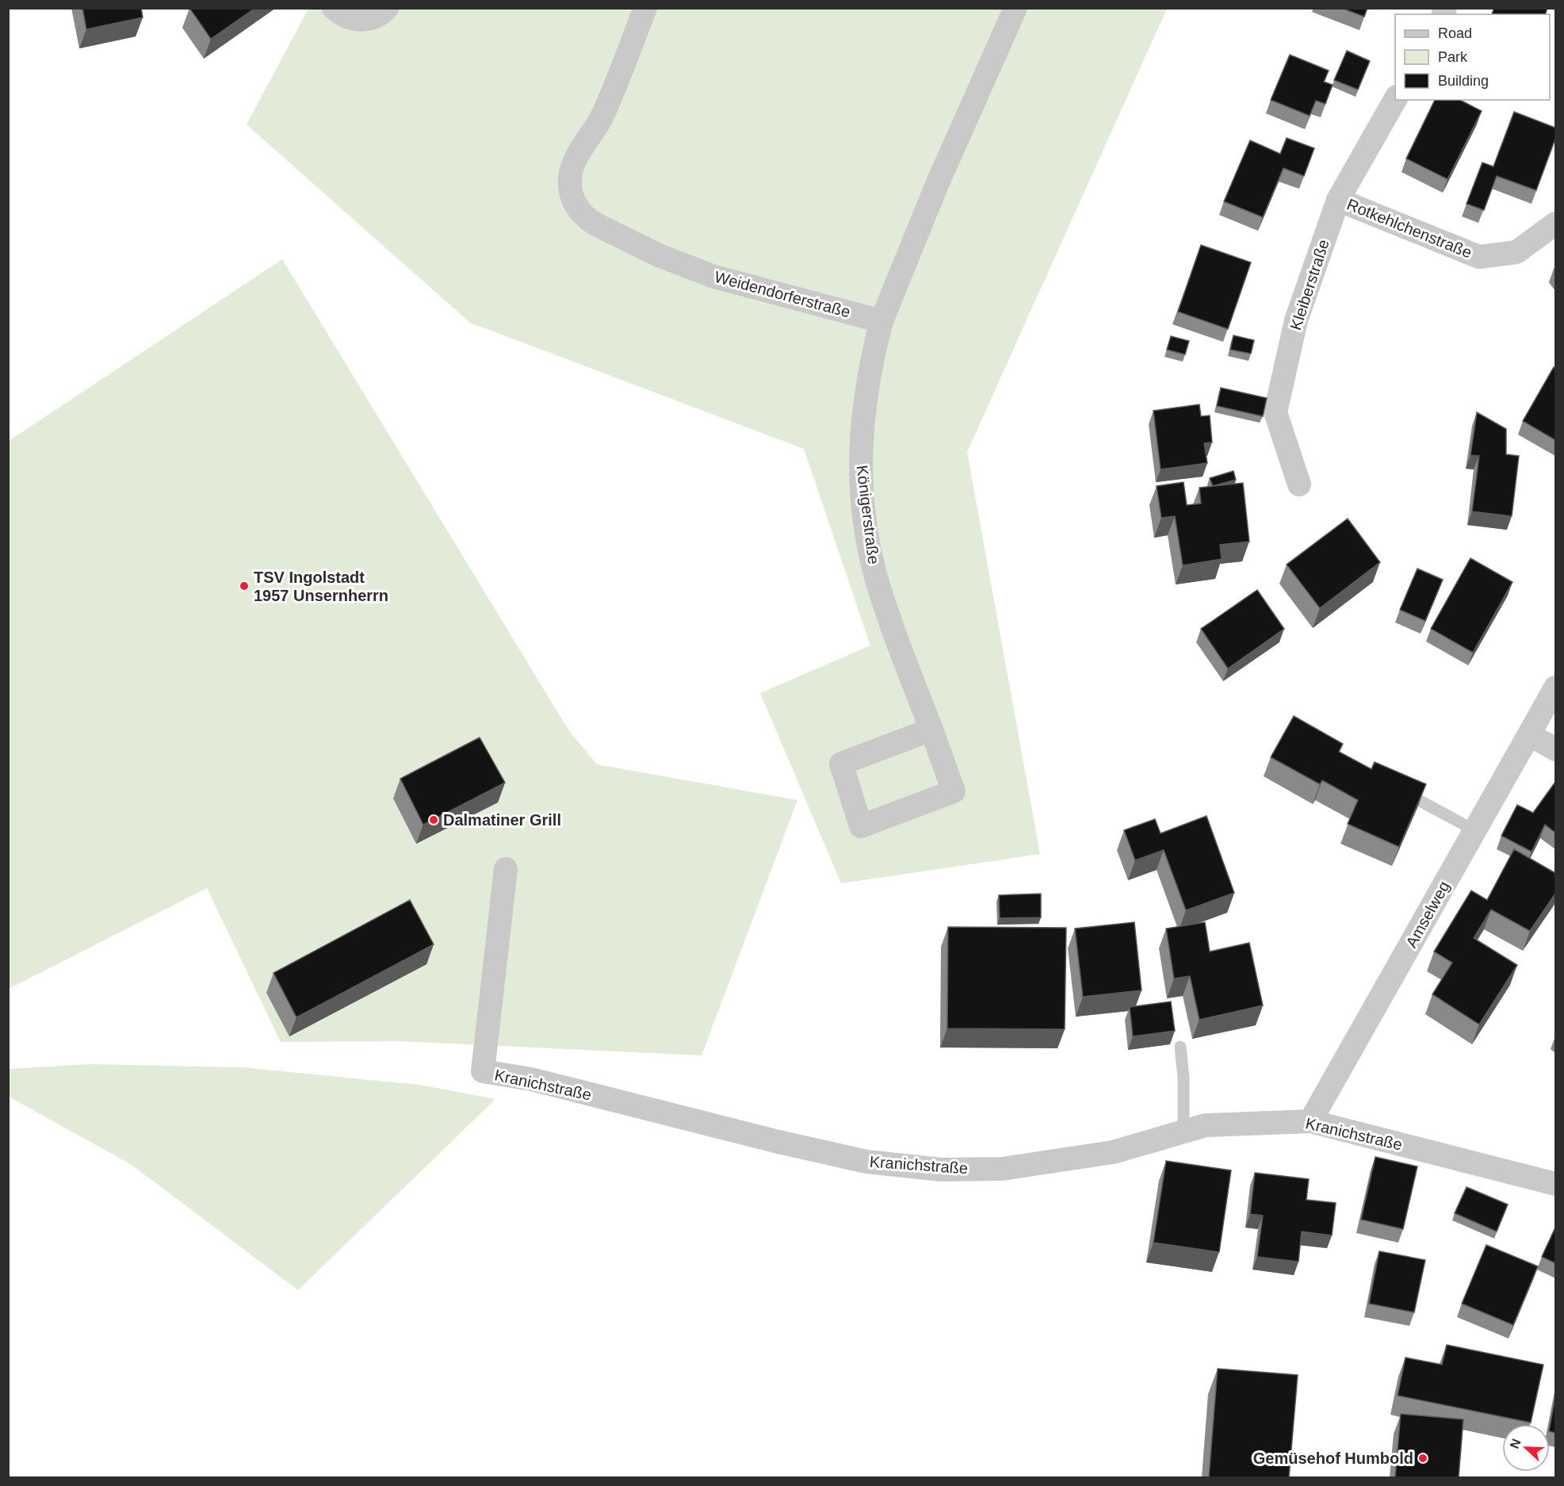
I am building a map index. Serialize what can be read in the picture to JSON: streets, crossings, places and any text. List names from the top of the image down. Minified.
{"streets":{"street":["Rotkehlchenstraße","Kleiberstraße","Weidendorferstraße","Königerstraße","Amselweg","Kranichstraße"]},"crossings":[["Rotkehlchenstraße","Kleiberstraße"],["Weidendorferstraße","Königerstraße"],["Amselweg","Kranichstraße"]],"places":["TSV Ingolstadt 1957 Unsernherrn","Dalmatiner Grill","Gemüsehof Humbold"],"legend":["Road","Park","Building"],"north":"left"}
